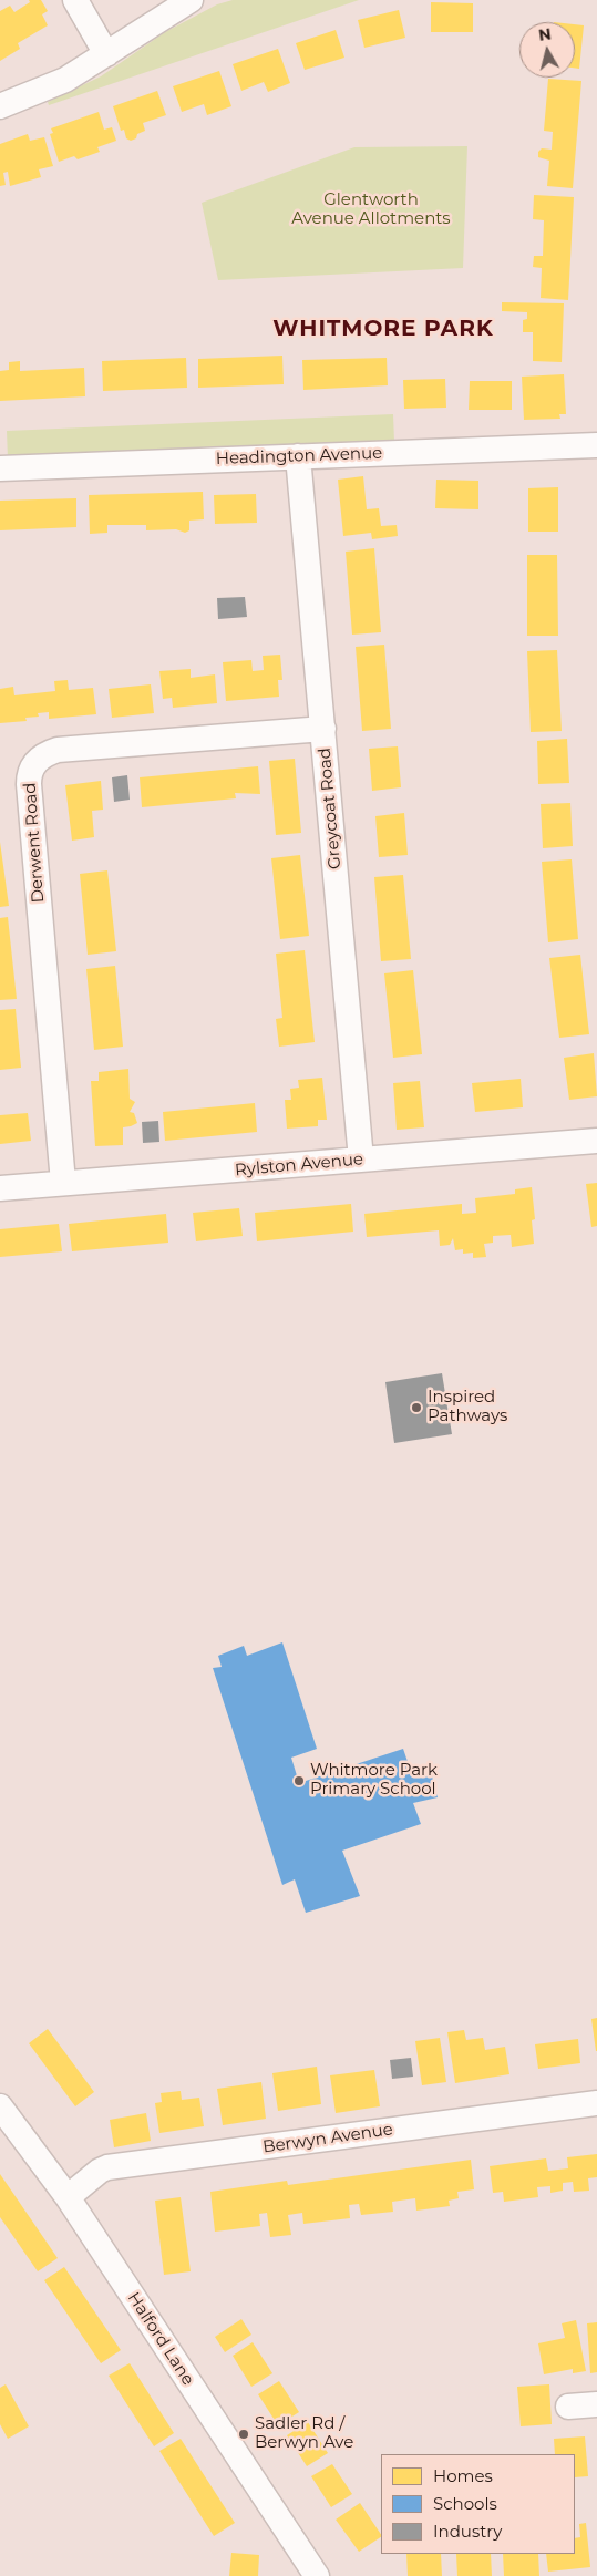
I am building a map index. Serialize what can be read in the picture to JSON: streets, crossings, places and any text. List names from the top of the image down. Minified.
{"streets":{"street":["Headington Avenue","Greycoat Road","Derwent Road","Rylston Avenue","Berwyn Avenue","Halford Lane"]},"crossings":[["Headington Avenue","Greycoat Road"],["Greycoat Road","Derwent Road"],["Greycoat Road","Rylston Avenue"],["Derwent Road","Rylston Avenue"],["Berwyn Avenue","Halford Lane"]],"districts":["WHITMORE PARK"],"parks":["Glentworth Avenue Allotments"],"places":["Inspired Pathways","Whitmore Park Primary School","Sadler Rd / Berwyn Ave"],"legend":["Homes","Schools","Industry"],"north":"top"}
